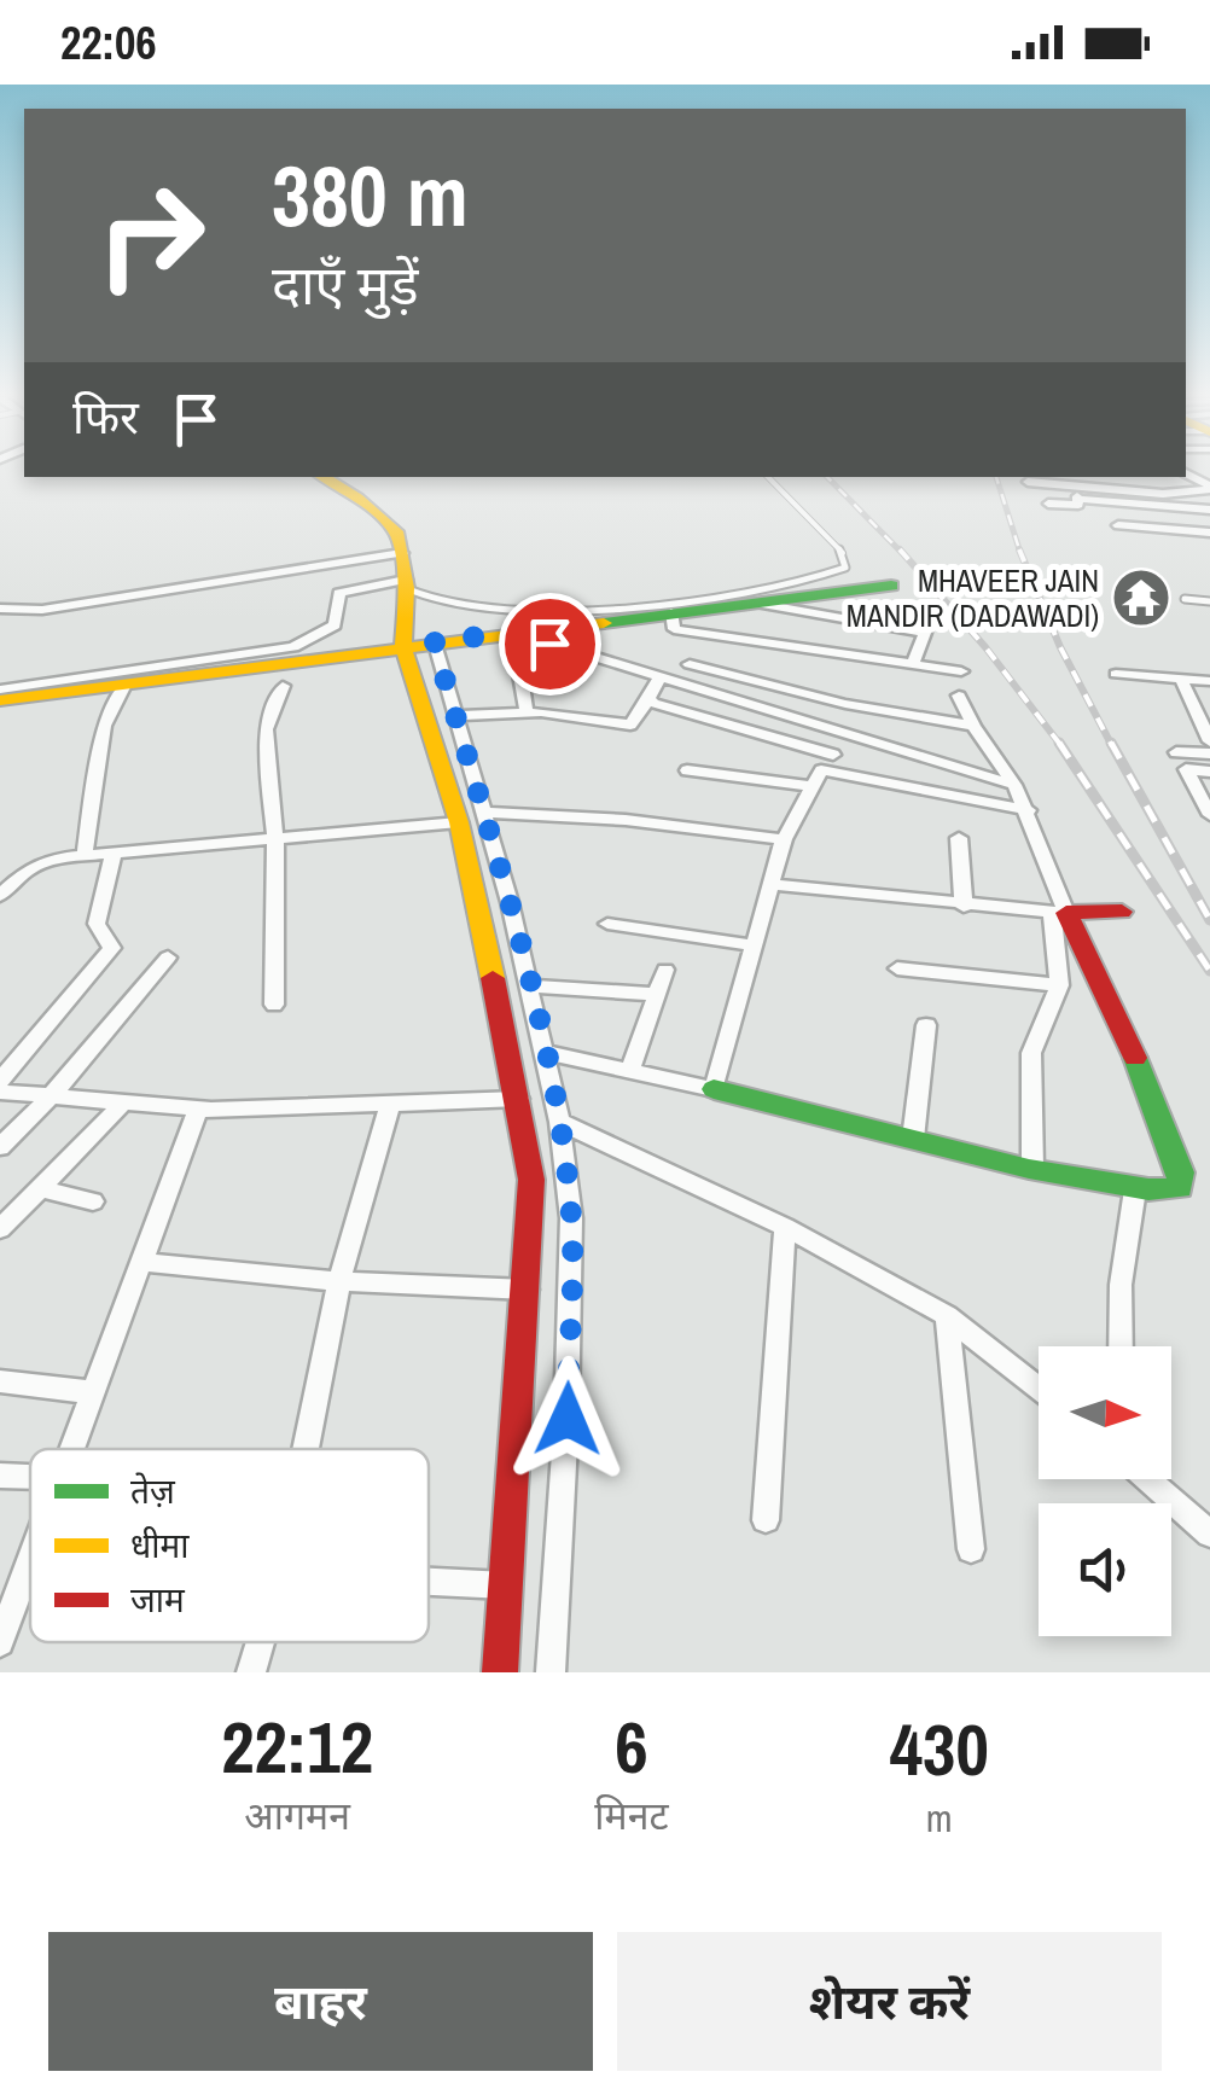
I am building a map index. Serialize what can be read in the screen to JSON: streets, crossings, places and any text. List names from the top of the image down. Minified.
{"places":{"temple":["MHAVEER JAIN MANDIR (DADAWADI)"]},"legend":["तेज़","धीमा","जाम"],"north":"right","page":{"status":"22:06","turn":["380 m","दाएँ मुड़ें"],"then":"फिर","eta":["22:12","आगमन","6","मिनट","430","m"],"buttons":["बाहर","शेयर करें"]}}
